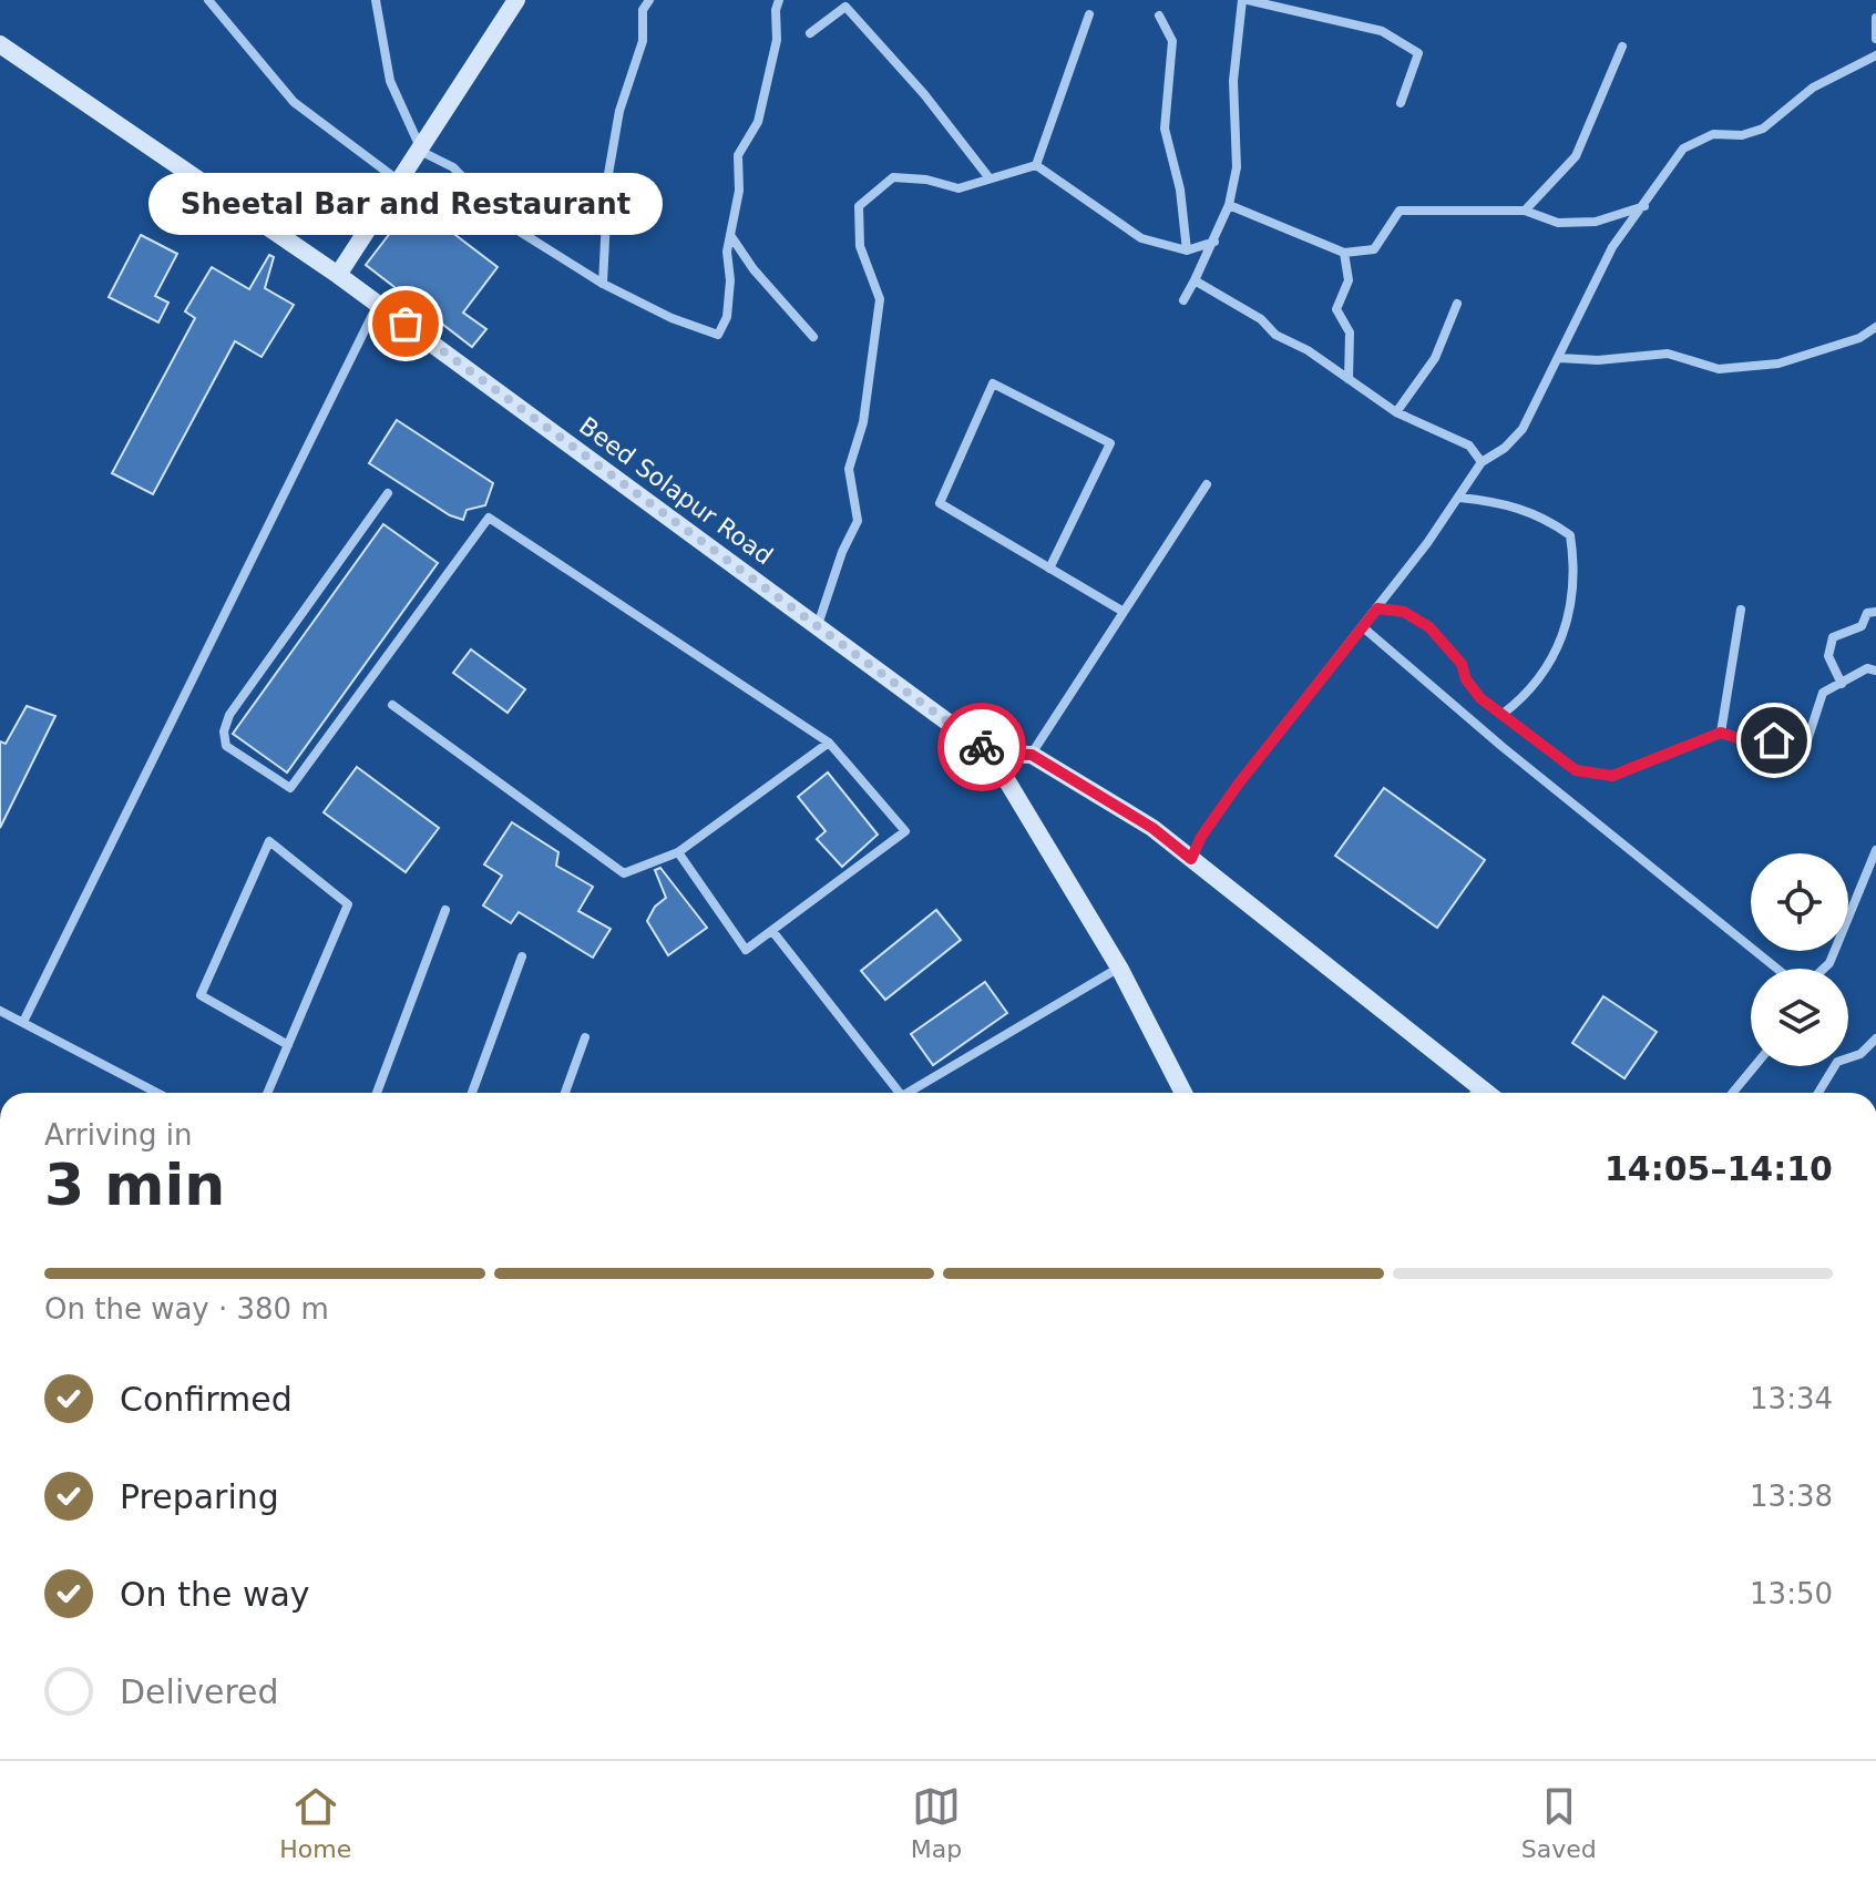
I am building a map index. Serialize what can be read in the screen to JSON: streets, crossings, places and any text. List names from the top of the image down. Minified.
{"streets":{"main road":["Beed Solapur Road"]},"places":["Sheetal Bar and Restaurant"],"page":{"bubble":"Sheetal Bar and Restaurant","heading":["3 min","Arriving in","14:05–14:10"],"bar":"On the way · 380 m","list":[["Confirmed","13:34"],["Preparing","13:38"],["On the way","13:50"],"Delivered"],"tabs":["Home","Map","Saved"]}}
